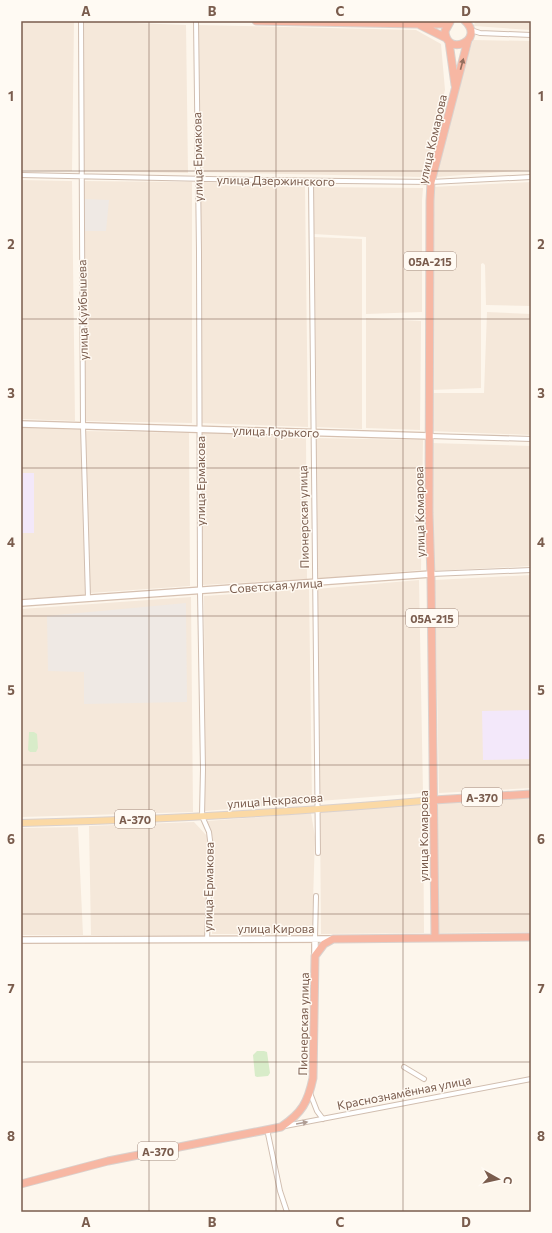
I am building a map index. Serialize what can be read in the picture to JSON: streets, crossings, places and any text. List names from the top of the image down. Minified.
{"streets":{"highway":["улица Комарова","05А-215","Пионерская улица","А-370","улица Некрасова","улица Кирова","Краснознамённая улица"],"main road":["улица Горького","Советская улица"],"street":["улица Ермакова","улица Дзержинского","улица Куйбышева"]},"crossings":[["улица Комарова","улица Дзержинского"],["улица Комарова","05А-215"],["улица Комарова","улица Горького"],["улица Комарова","Советская улица"],["улица Комарова","улица Некрасова"],["улица Комарова","улица Кирова"],["улица Ермакова","улица Дзержинского"],["улица Ермакова","улица Горького"],["улица Ермакова","Советская улица"],["улица Ермакова","улица Некрасова"],["улица Ермакова","улица Кирова"],["улица Дзержинского","улица Куйбышева"],["улица Дзержинского","Пионерская улица"],["улица Куйбышева","улица Горького"],["улица Куйбышева","Советская улица"],["улица Горького","Пионерская улица"],["Пионерская улица","Советская улица"],["Пионерская улица","улица Некрасова"],["Пионерская улица","улица Кирова"],["Пионерская улица","Краснознамённая улица"]],"north":"right","grid":{"columns":["A","B","C","D"],"rows":["1","2","3","4","5","6","7","8"]}}
